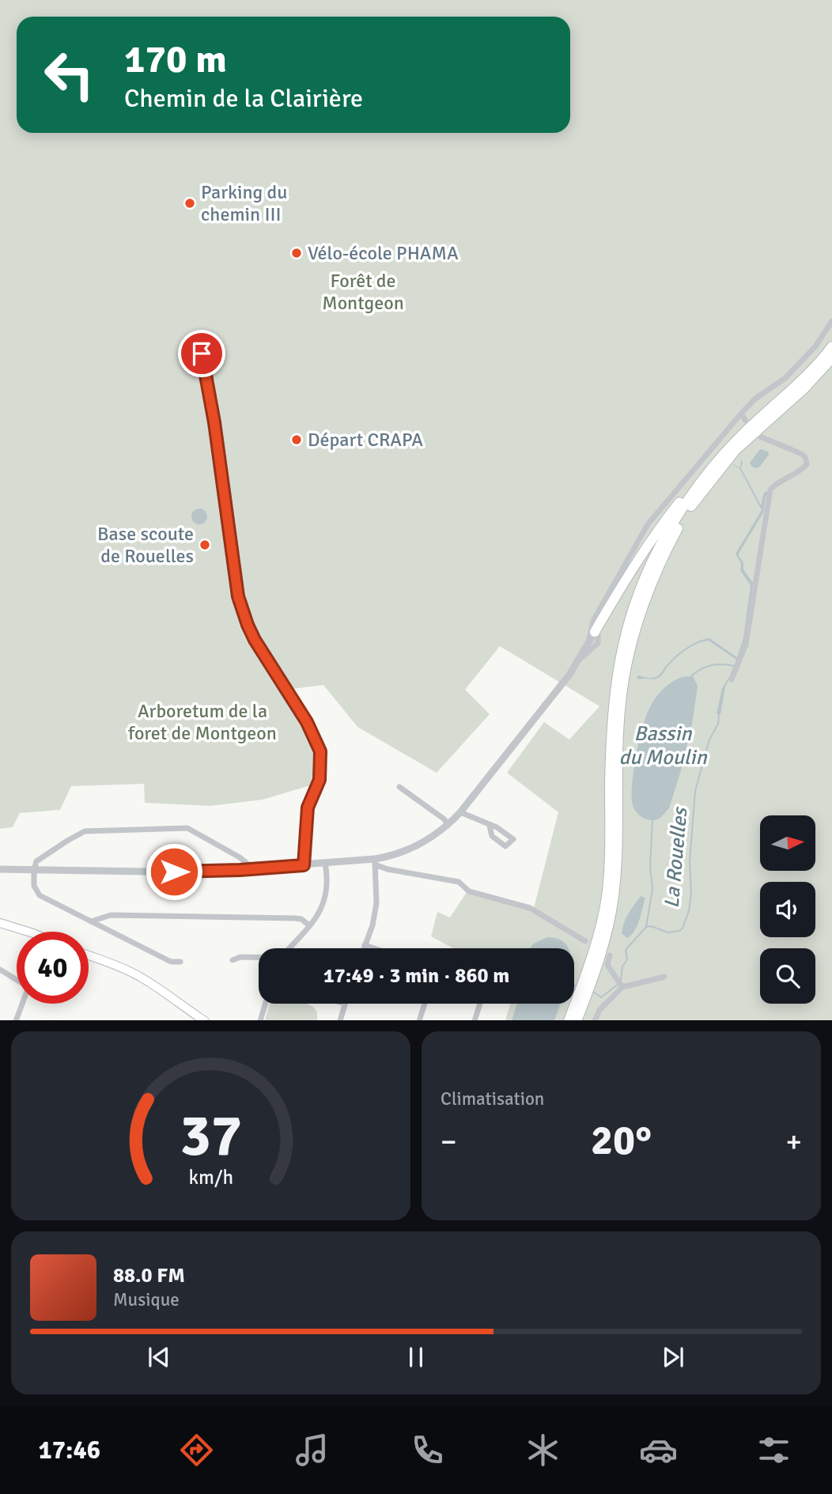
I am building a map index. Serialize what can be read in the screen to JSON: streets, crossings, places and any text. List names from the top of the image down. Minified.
{"water":["Bassin du Moulin","La Rouelles"],"parks":["Forêt de Montgeon","Arboretum de la foret de Montgeon"],"places":["Parking du chemin III","Vélo-école PHAMA","Départ CRAPA","Base scoute de Rouelles"],"north":"right","page":{"turn":["170 m","Chemin de la Clairière"],"limit":"40","trip":"17:49 · 3 min · 860 m","tile":"Climatisation","heat":["−","20°","+"],"song":["88.0 FM","Musique"],"tabs":"17:46","gauge":["37","km/h"]}}
